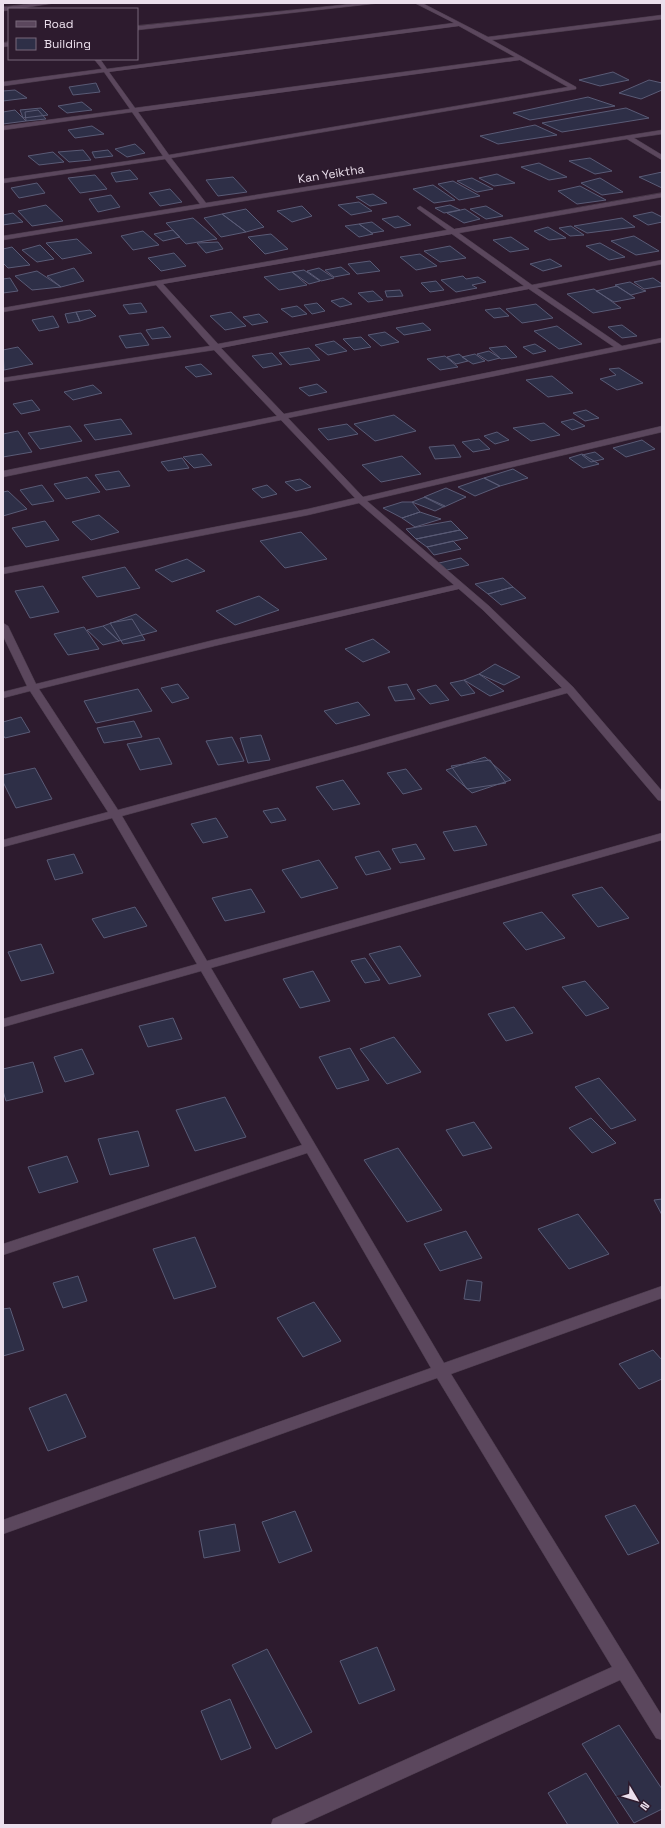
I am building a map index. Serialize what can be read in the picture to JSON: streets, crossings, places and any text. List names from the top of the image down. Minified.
{"streets":{"street":["Kan Yeiktha"]},"legend":["Road","Building"],"north":"bottom right"}
